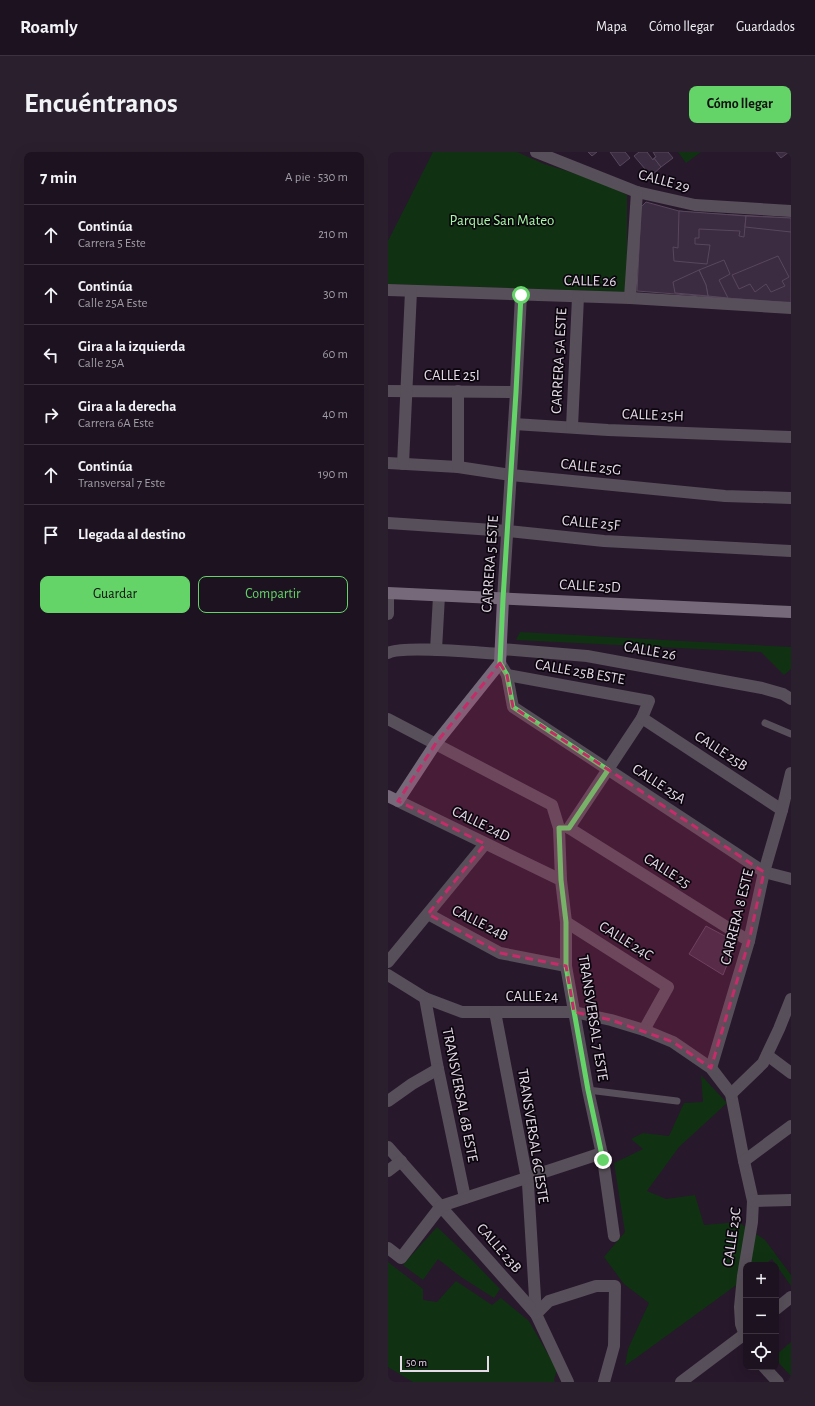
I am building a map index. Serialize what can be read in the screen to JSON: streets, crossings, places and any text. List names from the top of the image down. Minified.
{"streets":{"main road":["CARRERA 5 ESTE","CALLE 25D"],"street":["CALLE 29","CALLE 26","CARRERA 5A ESTE","CALLE 25I","CALLE 25H","CALLE 25G","CALLE 25F","CALLE 25B ESTE","CALLE 25B","CALLE 25A","CALLE 24D","CALLE 25","CARRERA 8 ESTE","CALLE 24B","CALLE 24C","CALLE 24","TRANSVERSAL 7 ESTE","TRANSVERSAL 6B ESTE","TRANSVERSAL 6C ESTE","CALLE 23C","CALLE 23B"]},"crossings":[["CALLE 26","CARRERA 5A ESTE"],["CALLE 26","CARRERA 5 ESTE"],["CARRERA 5A ESTE","CALLE 25H"],["CALLE 25I","CARRERA 5 ESTE"],["CALLE 25H","CARRERA 5 ESTE"],["CALLE 25G","CARRERA 5 ESTE"],["CALLE 25F","CARRERA 5 ESTE"],["CARRERA 5 ESTE","CALLE 25D"],["CALLE 25B ESTE","CALLE 25B"],["CALLE 25B ESTE","CALLE 25A"],["CALLE 25B","CARRERA 8 ESTE"],["CALLE 25A","CARRERA 8 ESTE"],["CALLE 24D","TRANSVERSAL 7 ESTE"],["CALLE 25","CARRERA 8 ESTE"],["CALLE 25","TRANSVERSAL 7 ESTE"],["CARRERA 8 ESTE","CALLE 24"],["CALLE 24B","TRANSVERSAL 7 ESTE"],["CALLE 24C","CALLE 24"],["CALLE 24C","TRANSVERSAL 7 ESTE"],["CALLE 24","TRANSVERSAL 7 ESTE"],["CALLE 24","TRANSVERSAL 6B ESTE"],["CALLE 24","TRANSVERSAL 6C ESTE"],["CALLE 24","CALLE 23C"],["TRANSVERSAL 6C ESTE","CALLE 23B"]],"parks":["Parque San Mateo"],"scale_bar":"50 m","page":{"header":"Roamly","nav":["Mapa","Cómo llegar","Guardados"],"buttons":["Cómo llegar",["Guardar","Compartir"]],"title":"Encuéntranos","heading":["7 min","A pie · 530 m"],"list":[["Continúa","Carrera 5 Este","210 m"],["Continúa","Calle 25A Este","30 m"],["Gira a la izquierda","Calle 25A","60 m"],["Gira a la derecha","Carrera 6A Este","40 m"],["Continúa","Transversal 7 Este","190 m"],"Llegada al destino"],"map_buttons":["+","−"],"scale":"50 m"}}
